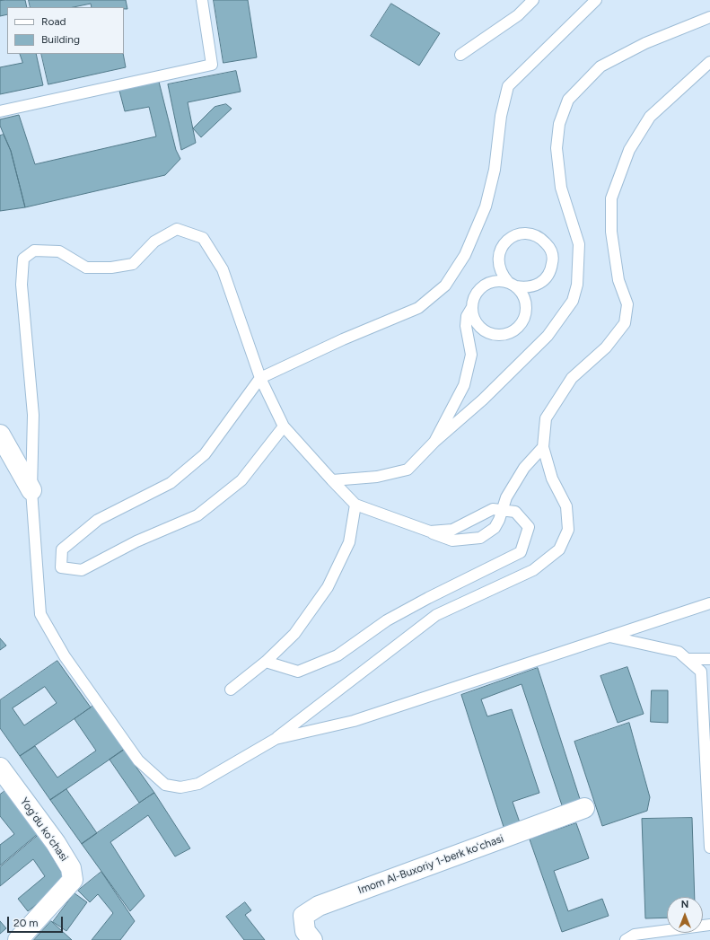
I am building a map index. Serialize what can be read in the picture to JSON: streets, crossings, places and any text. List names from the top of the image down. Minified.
{"streets":{"street":["Yogʻdu koʻchasi","Imom Al-Buxoriy 1-berk koʻchasi"]},"legend":["Road","Building"],"scale_bar":"20 m","north":"top"}
